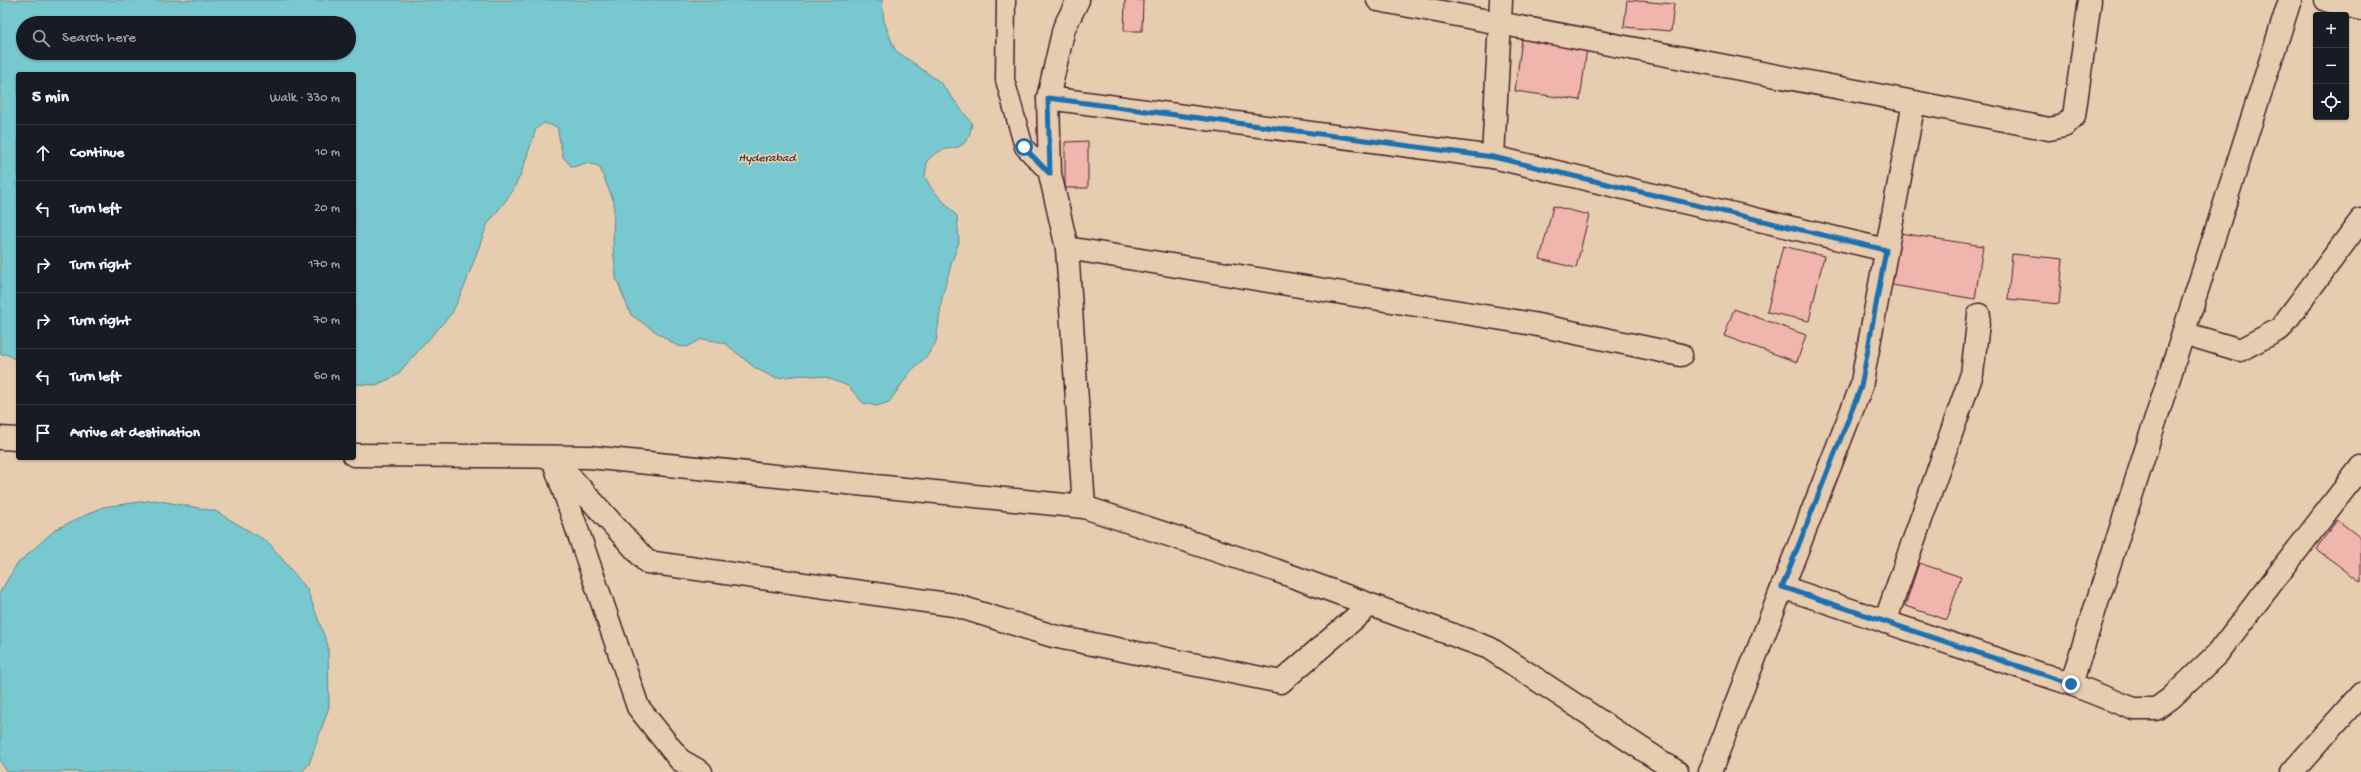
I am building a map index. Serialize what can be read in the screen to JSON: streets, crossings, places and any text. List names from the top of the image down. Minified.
{"water":["Hyderabad"],"page":{"map_buttons":["+","−"],"search":"Search here","heading":["5 min","Walk · 330 m"],"list":[["Continue","10 m"],["Turn left","20 m"],["Turn right","170 m"],["Turn right","70 m"],["Turn left","60 m"],"Arrive at destination"]}}
